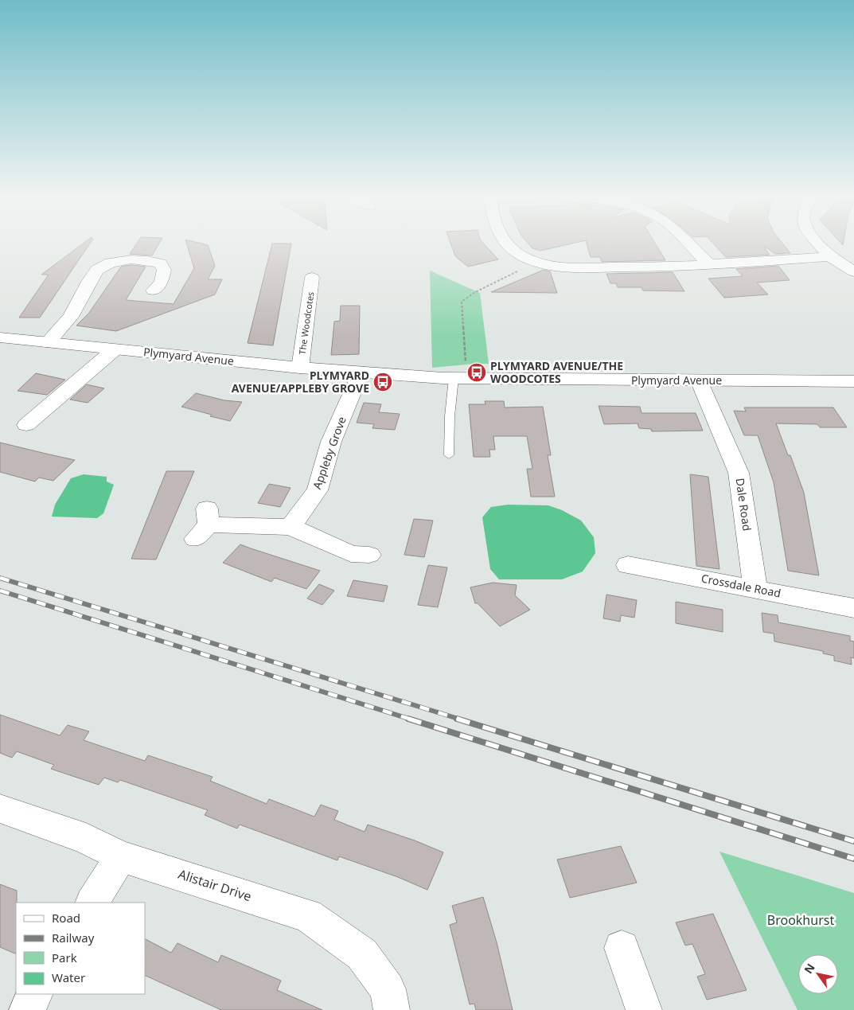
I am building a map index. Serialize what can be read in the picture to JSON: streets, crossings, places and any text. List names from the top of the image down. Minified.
{"streets":{"street":["The Woodcotes","Plymyard Avenue","Appleby Grove","Dale Road","Crossdale Road","Alistair Drive"]},"crossings":[["The Woodcotes","Plymyard Avenue"],["Plymyard Avenue","Appleby Grove"],["Plymyard Avenue","Dale Road"],["Dale Road","Crossdale Road"]],"parks":["Brookhurst"],"places":{"bus stop":["PLYMYARD AVENUE/THE WOODCOTES","PLYMYARD AVENUE/APPLEBY GROVE"]},"legend":["Road","Railway","Park","Water"],"north":"top left"}
